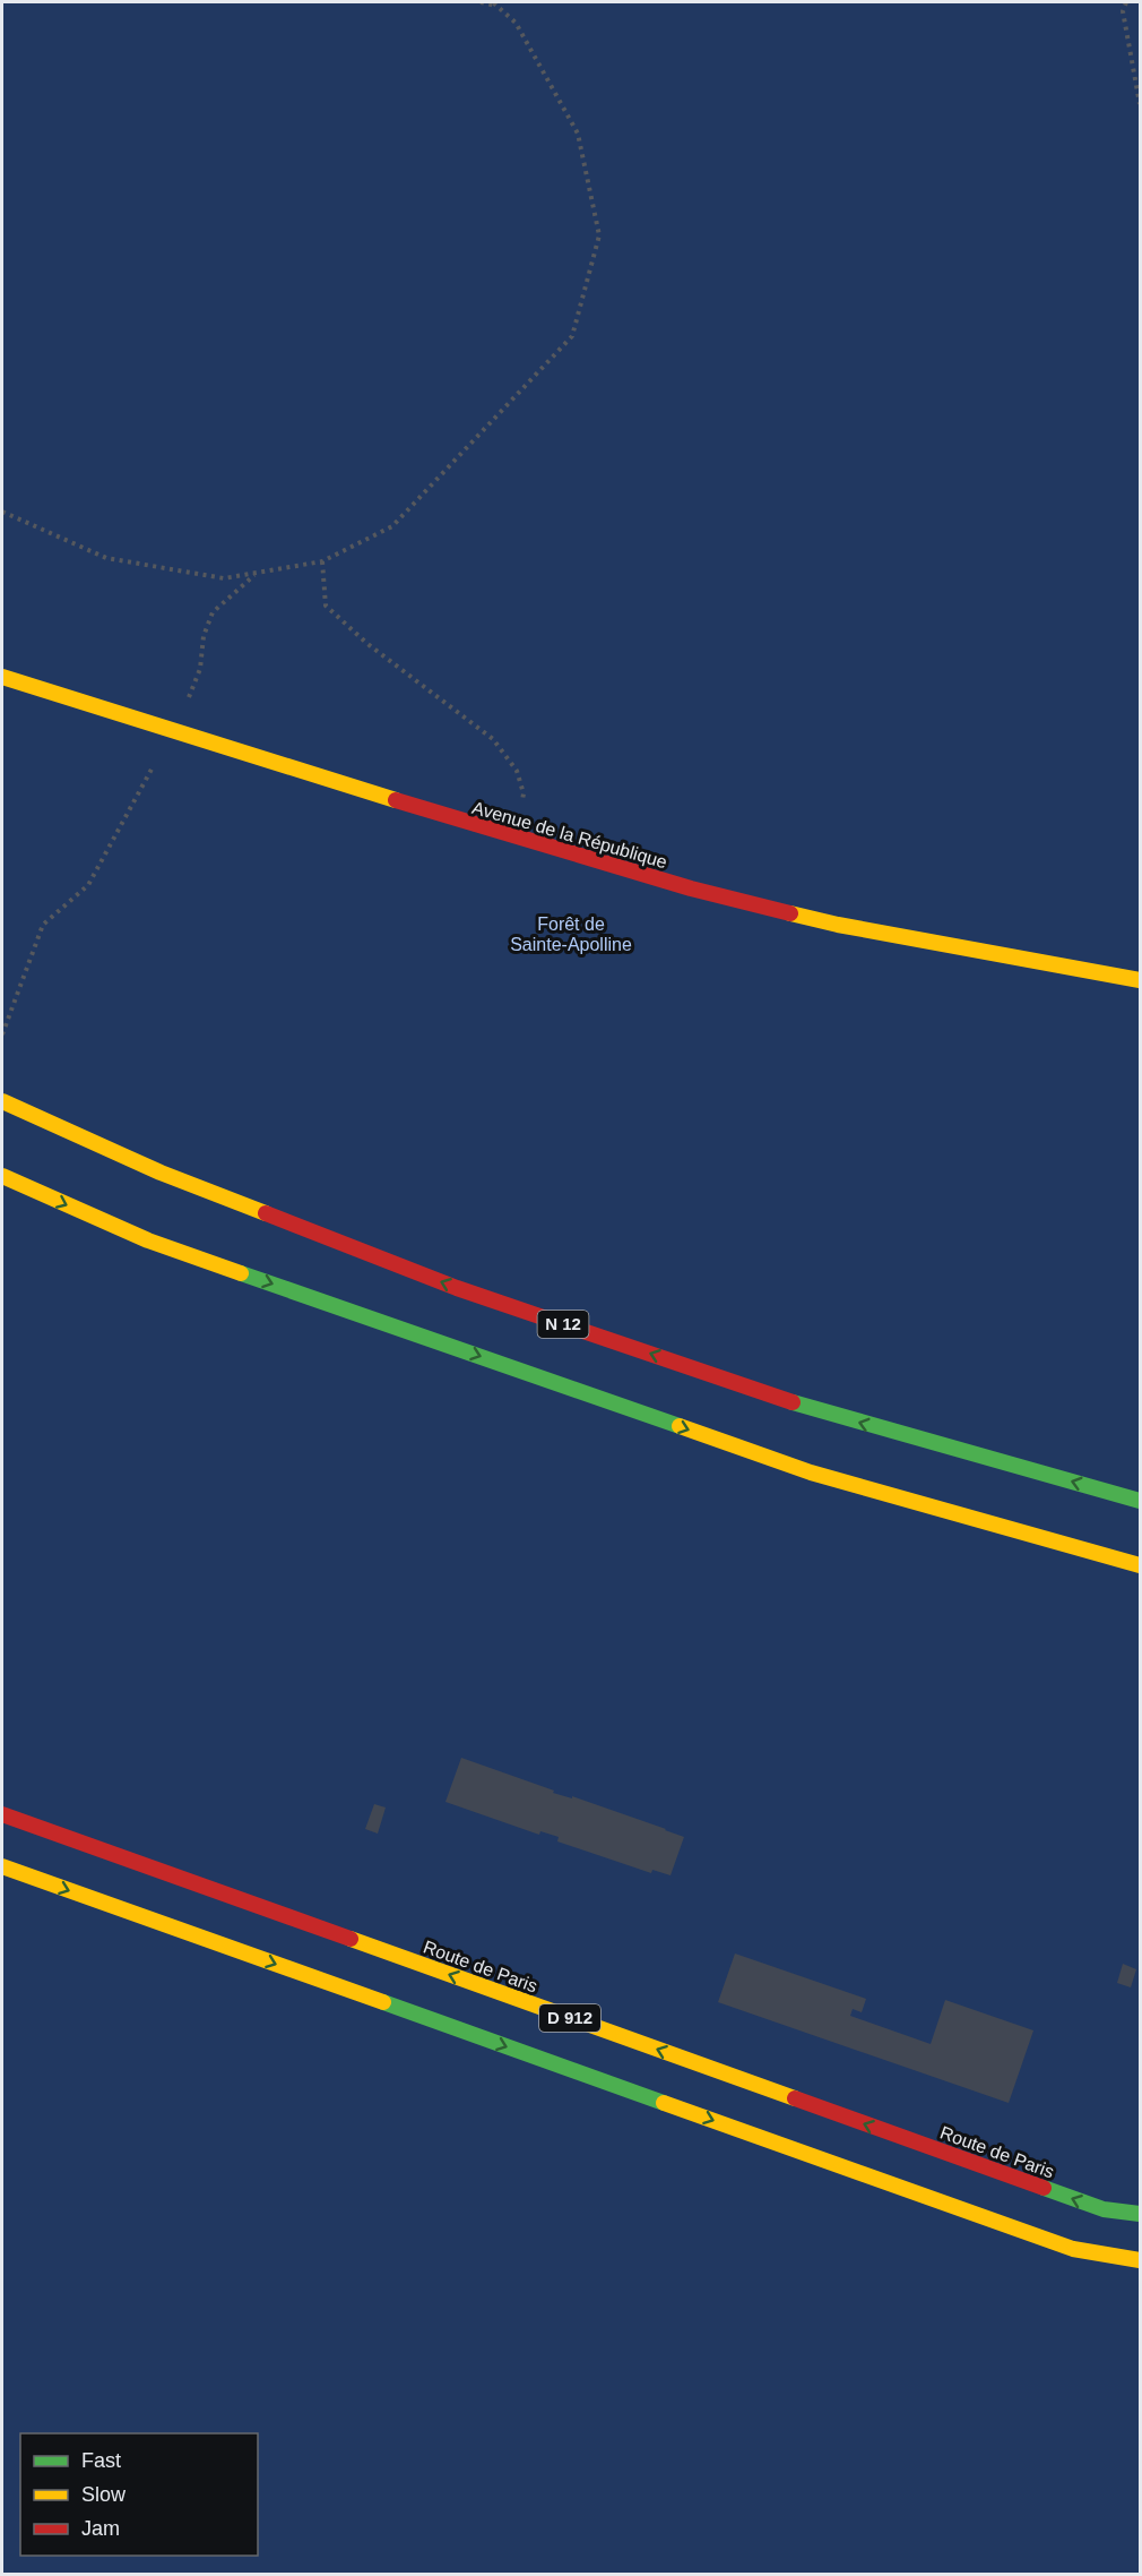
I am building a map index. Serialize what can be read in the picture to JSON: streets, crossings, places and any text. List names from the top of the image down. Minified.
{"streets":{"main road":["Avenue de la République","N 12","Route de Paris","D 912"]},"parks":["Forêt de Sainte-Apolline"],"legend":["Fast","Slow","Jam"]}
